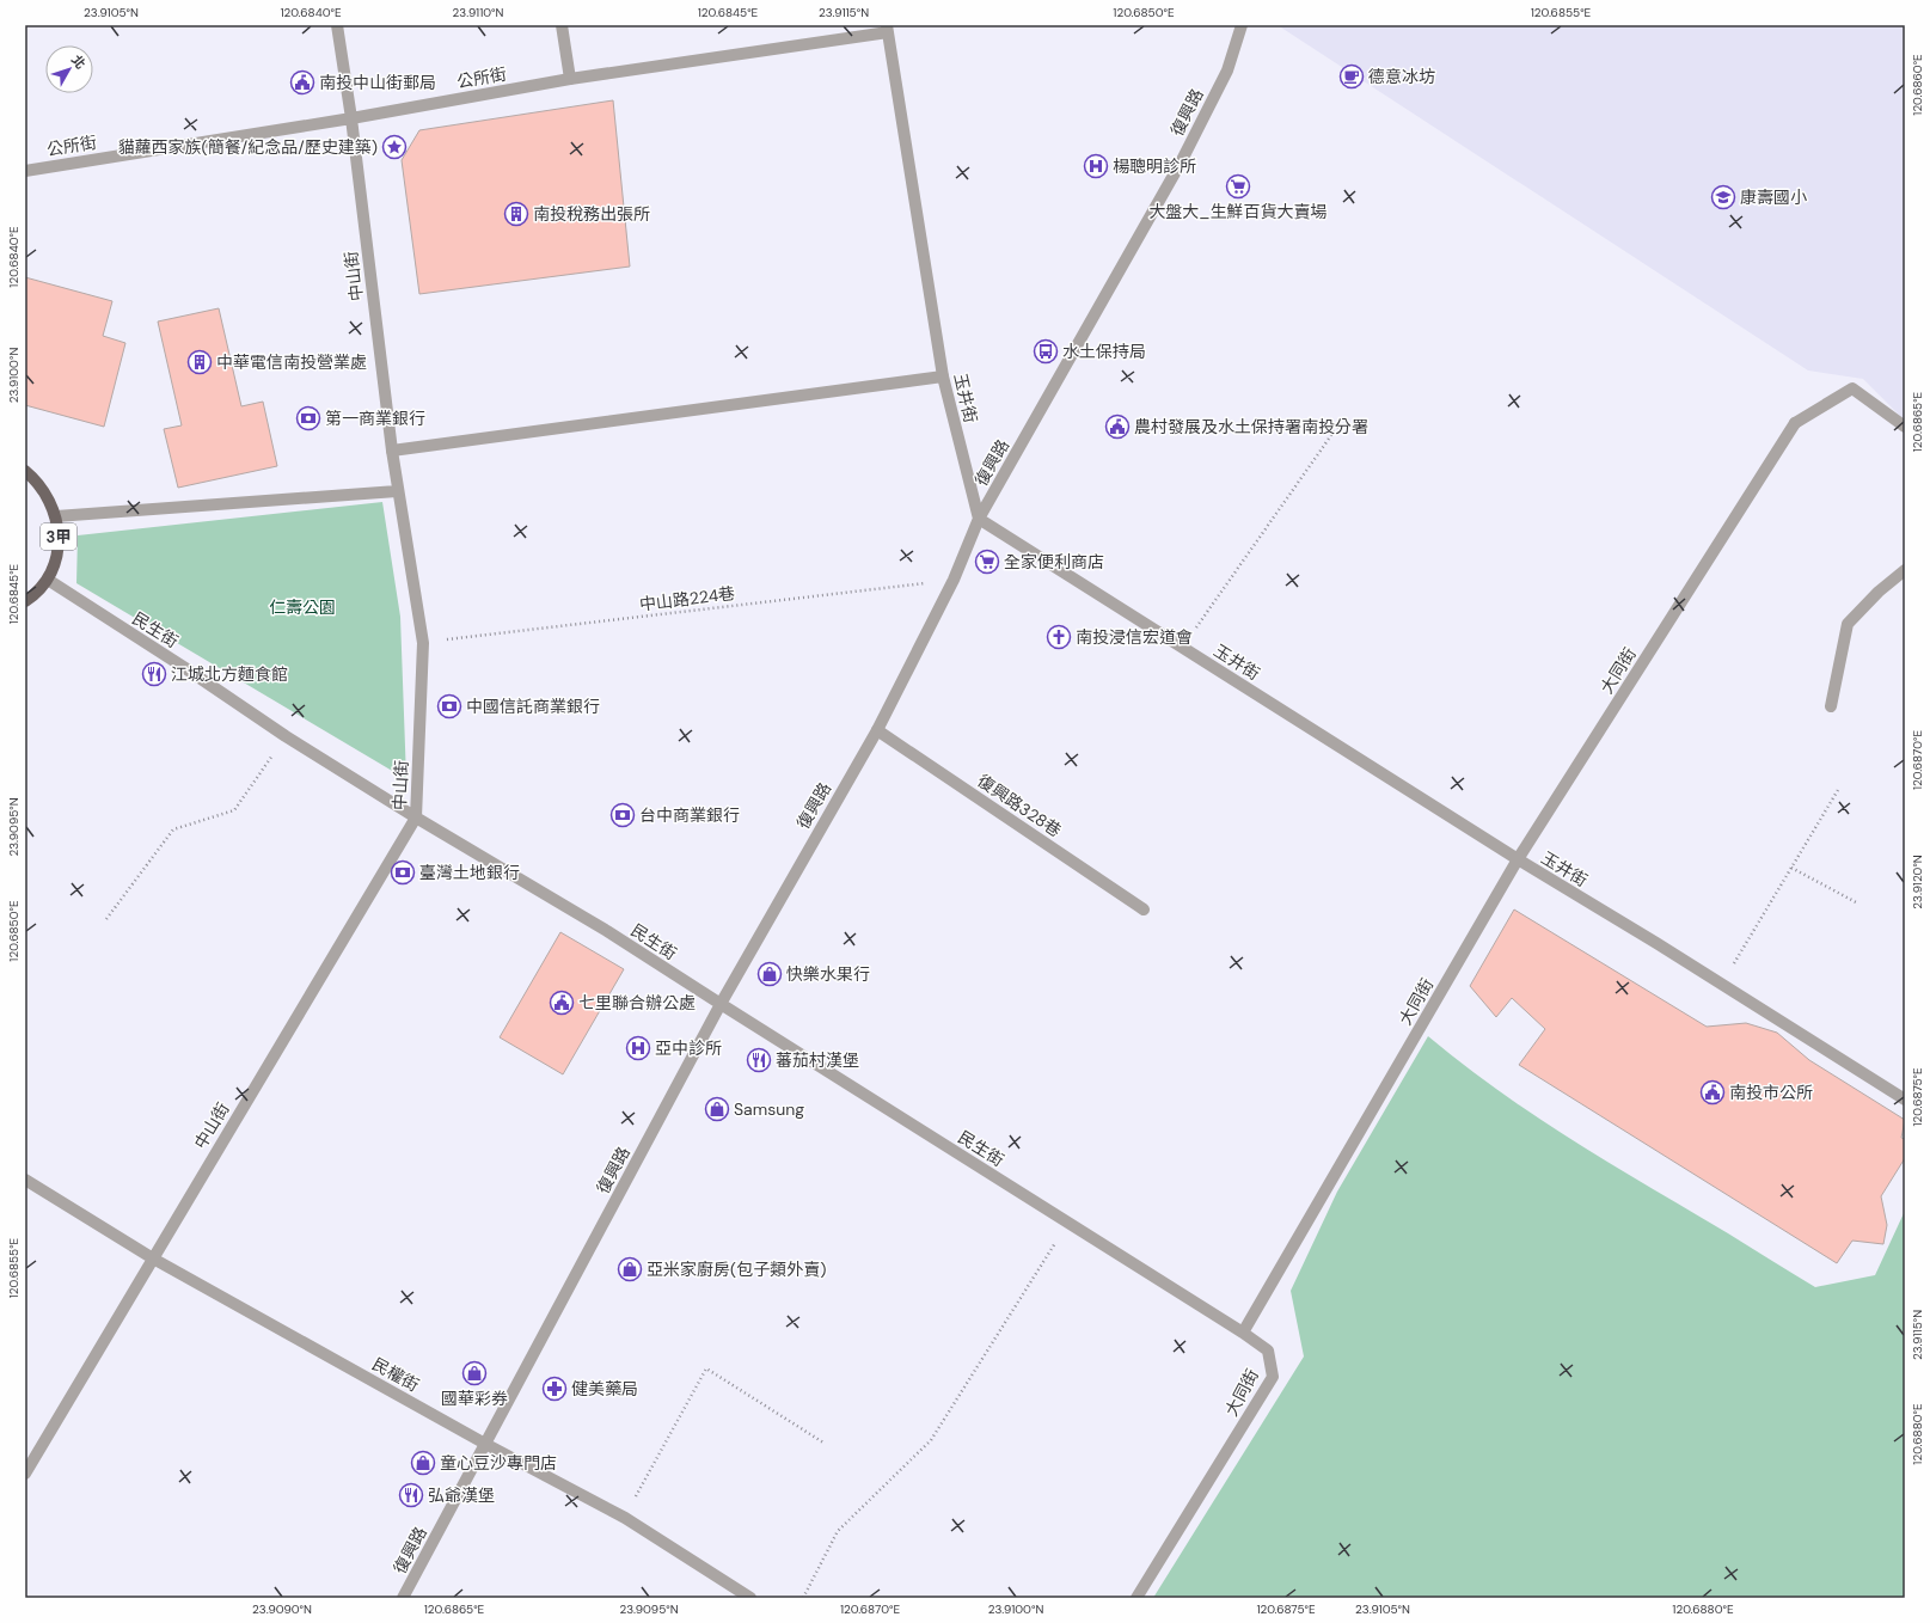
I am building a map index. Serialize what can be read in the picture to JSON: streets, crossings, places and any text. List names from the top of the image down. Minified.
{"streets":{"main road":["3甲"],"street":["公所街","復興路","中山街","玉井街","民生街","大同街","復興路328巷","民權街"],"path":["中山路224巷"]},"crossings":[["公所街","中山街"],["公所街","玉井街"],["復興路","玉井街"],["復興路","中山路224巷"],["復興路","民生街"],["復興路","復興路328巷"],["復興路","民權街"],["中山街","中山路224巷"],["中山街","民生街"],["中山街","民權街"],["玉井街","大同街"],["3甲","民生街"],["民生街","大同街"]],"parks":["仁壽公園"],"places":{"cafe":["德意冰坊"],"public building":["南投中山街郵局","農村發展及水土保持署南投分署","七里聯合辦公處","南投市公所"],"place":["貓蘿西家族(簡餐/紀念品/歷史建築)"],"hospital":["楊聰明診所","亞中診所"],"supermarket":["大盤大_生鮮百貨大賣場","全家便利商店"],"school or university":["康壽國小"],"building":["南投稅務出張所","中華電信南投營業處"],"bus stop":["水土保持局"],"bank":["第一商業銀行","中國信託商業銀行","台中商業銀行","臺灣土地銀行"],"church":["南投浸信宏道會"],"restaurant":["江城北方麵食館","蕃茄村漢堡","弘爺漢堡"],"shop":["快樂水果行","Samsung","亞米家廚房(包子類外賣)","國華彩券","童心豆沙專門店"],"pharmacy":["健美藥局"]},"north":"top right","coordinates":["23.9105°N","120.6840°E","23.9110°N","120.6845°E","23.9115°N","120.6850°E","120.6855°E","120.6860°E","23.9100°N","120.6865°E","120.6870°E","23.9095°N","23.9120°N","120.6875°E","120.6880°E","23.9090°N"]}
